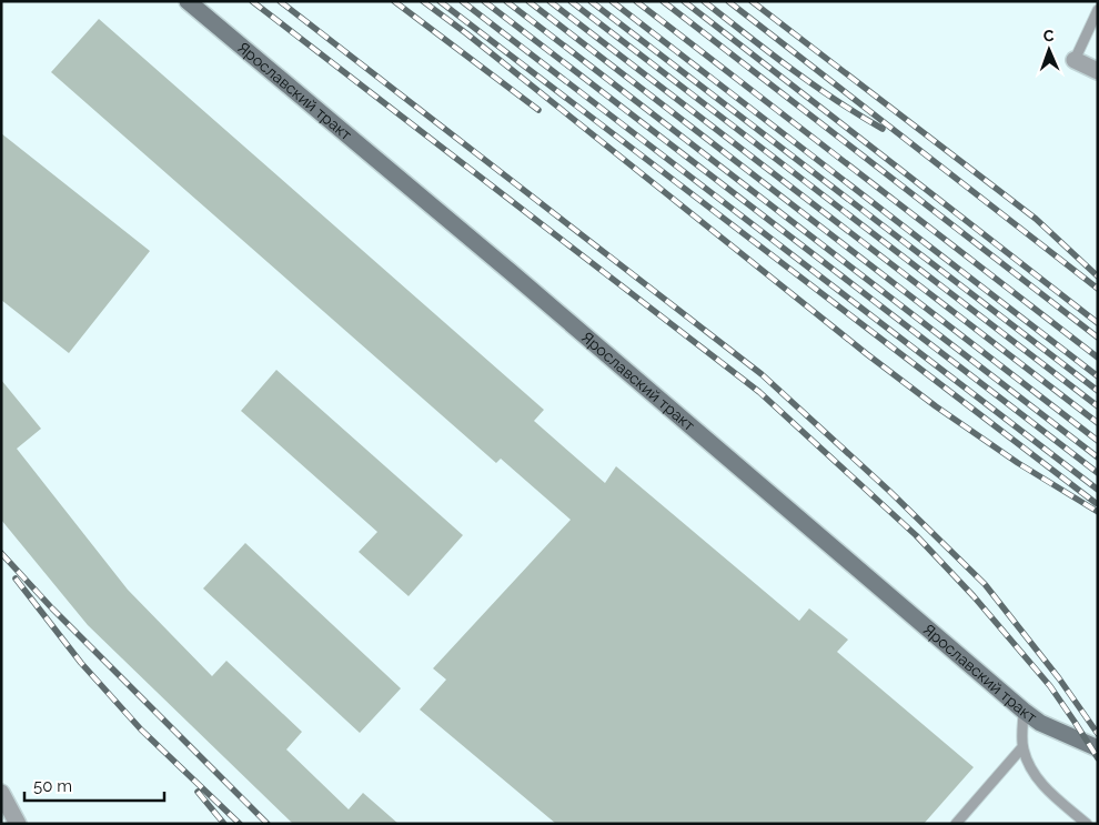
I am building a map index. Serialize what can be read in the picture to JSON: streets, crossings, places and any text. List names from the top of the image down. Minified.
{"streets":{"street":["Ярославский тракт"]},"scale_bar":"50 m","north":"top"}
